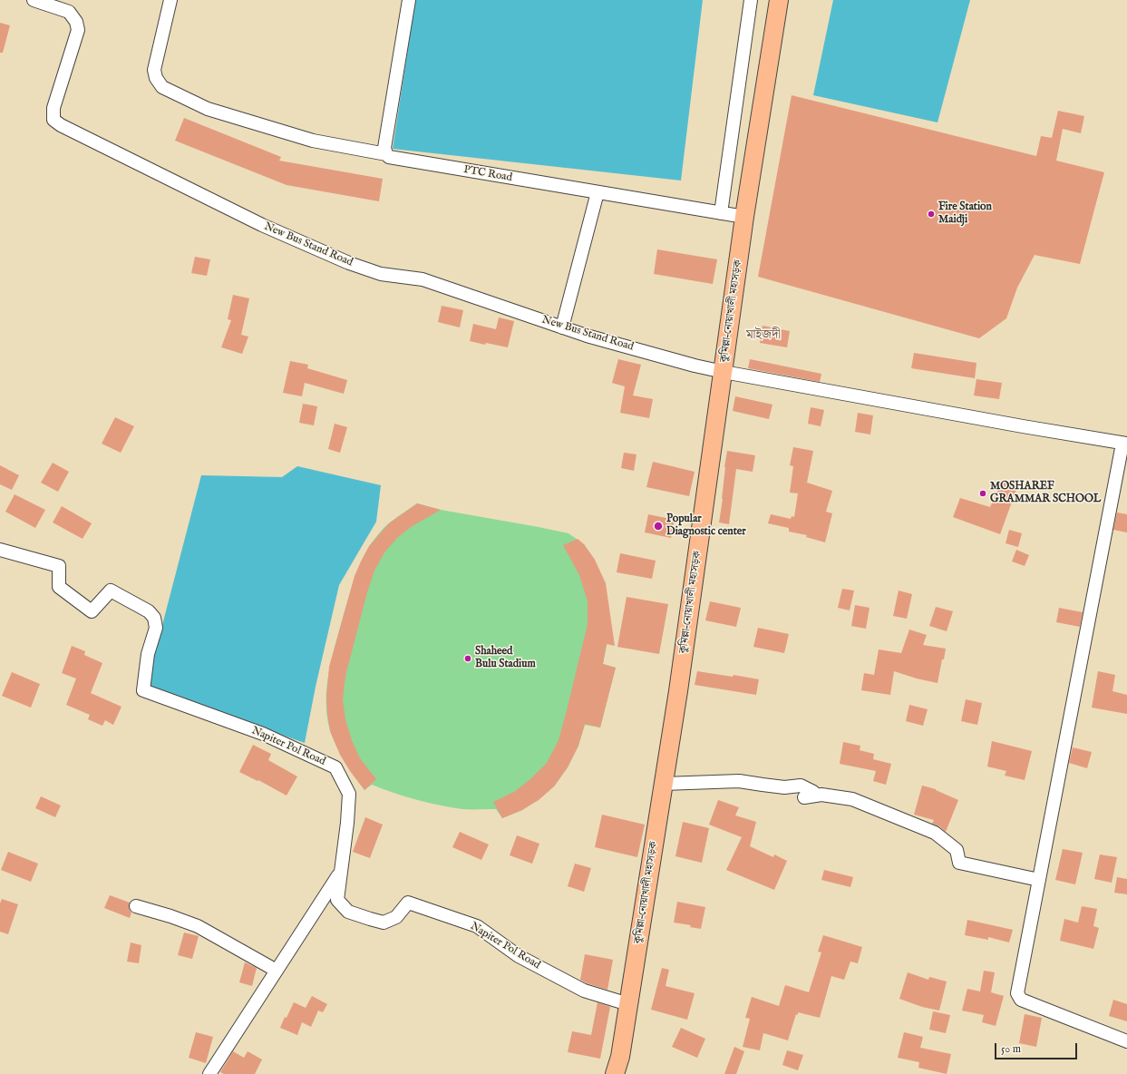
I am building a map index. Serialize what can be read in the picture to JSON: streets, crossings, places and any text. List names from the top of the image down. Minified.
{"streets":{"highway":["কুমিল্লা–নোয়াখালী মহাসড়ক"],"street":["PTC Road","New Bus Stand Road","Napiter Pol Road"]},"crossings":[["PTC Road","কুমিল্লা–নোয়াখালী মহাসড়ক"],["New Bus Stand Road","কুমিল্লা–নোয়াখালী মহাসড়ক"],["কুমিল্লা–নোয়াখালী মহাসড়ক","Napiter Pol Road"]],"districts":["মাইজদী"],"places":["Fire Station Maidji","MOSHAREF GRAMMAR SCHOOL","Popular Diagnostic center","Shaheed Bulu Stadium"],"scale_bar":"50 m"}
